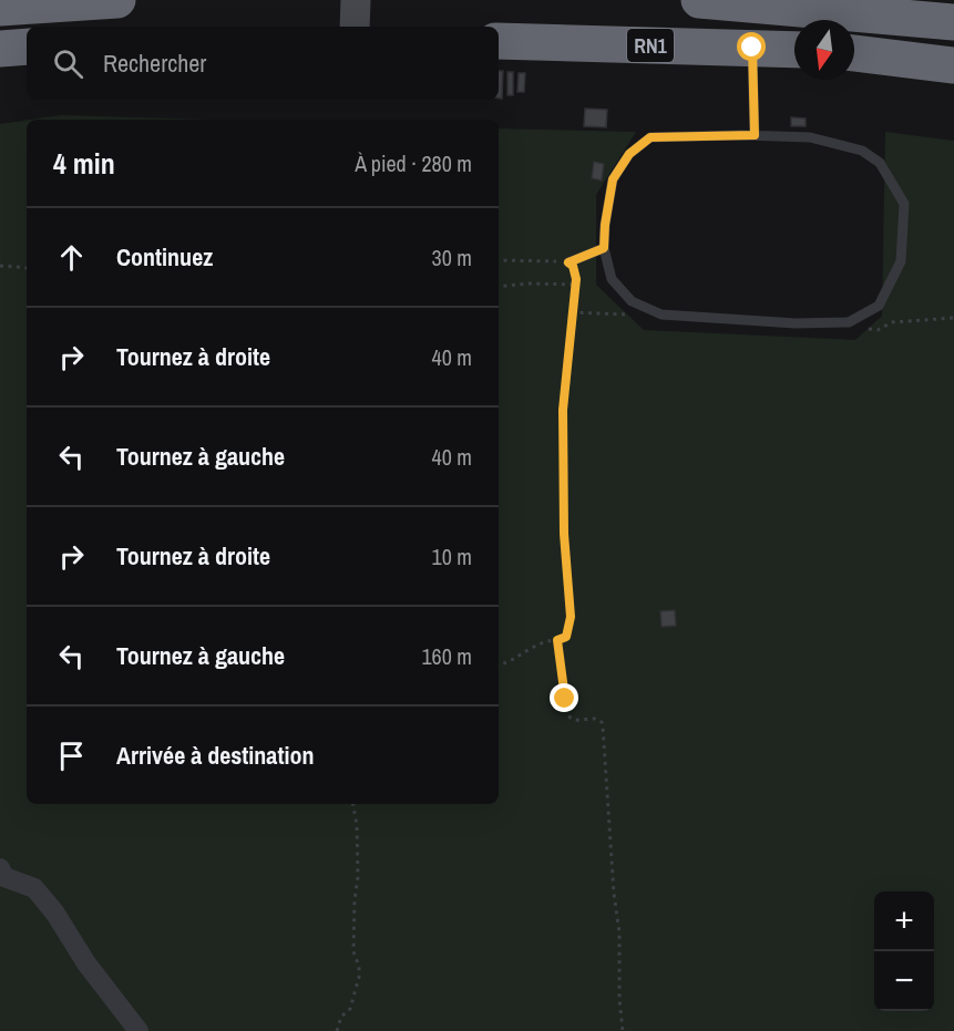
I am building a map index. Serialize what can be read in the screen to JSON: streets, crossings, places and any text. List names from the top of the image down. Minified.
{"streets":{"highway":["RN1"]},"north":"bottom","page":{"search":"Rechercher","heading":["4 min","À pied · 280 m"],"list":[["Continuez","30 m"],["Tournez à droite","40 m"],["Tournez à gauche","40 m"],["Tournez à droite","10 m"],["Tournez à gauche","160 m"],"Arrivée à destination"],"map_buttons":["+","−"]}}
